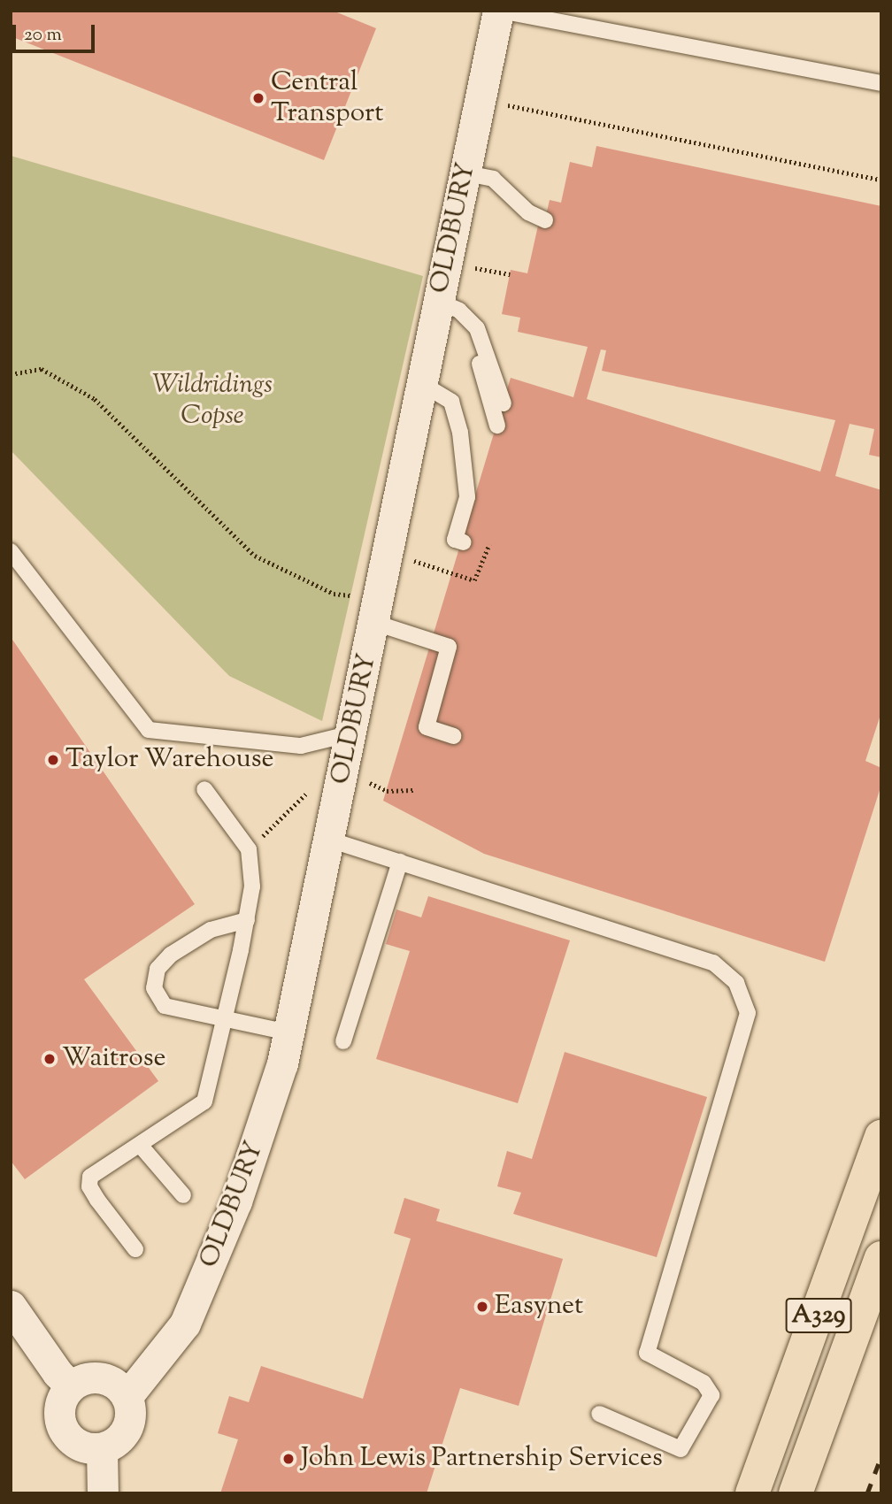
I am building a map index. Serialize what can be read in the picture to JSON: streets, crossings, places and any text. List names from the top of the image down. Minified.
{"streets":{"highway":["A329"],"street":["OLDBURY"]},"parks":["Wildridings Copse"],"places":["Central Transport","Taylor Warehouse","Waitrose","Easynet","John Lewis Partnership Services"],"scale_bar":"20 m"}
